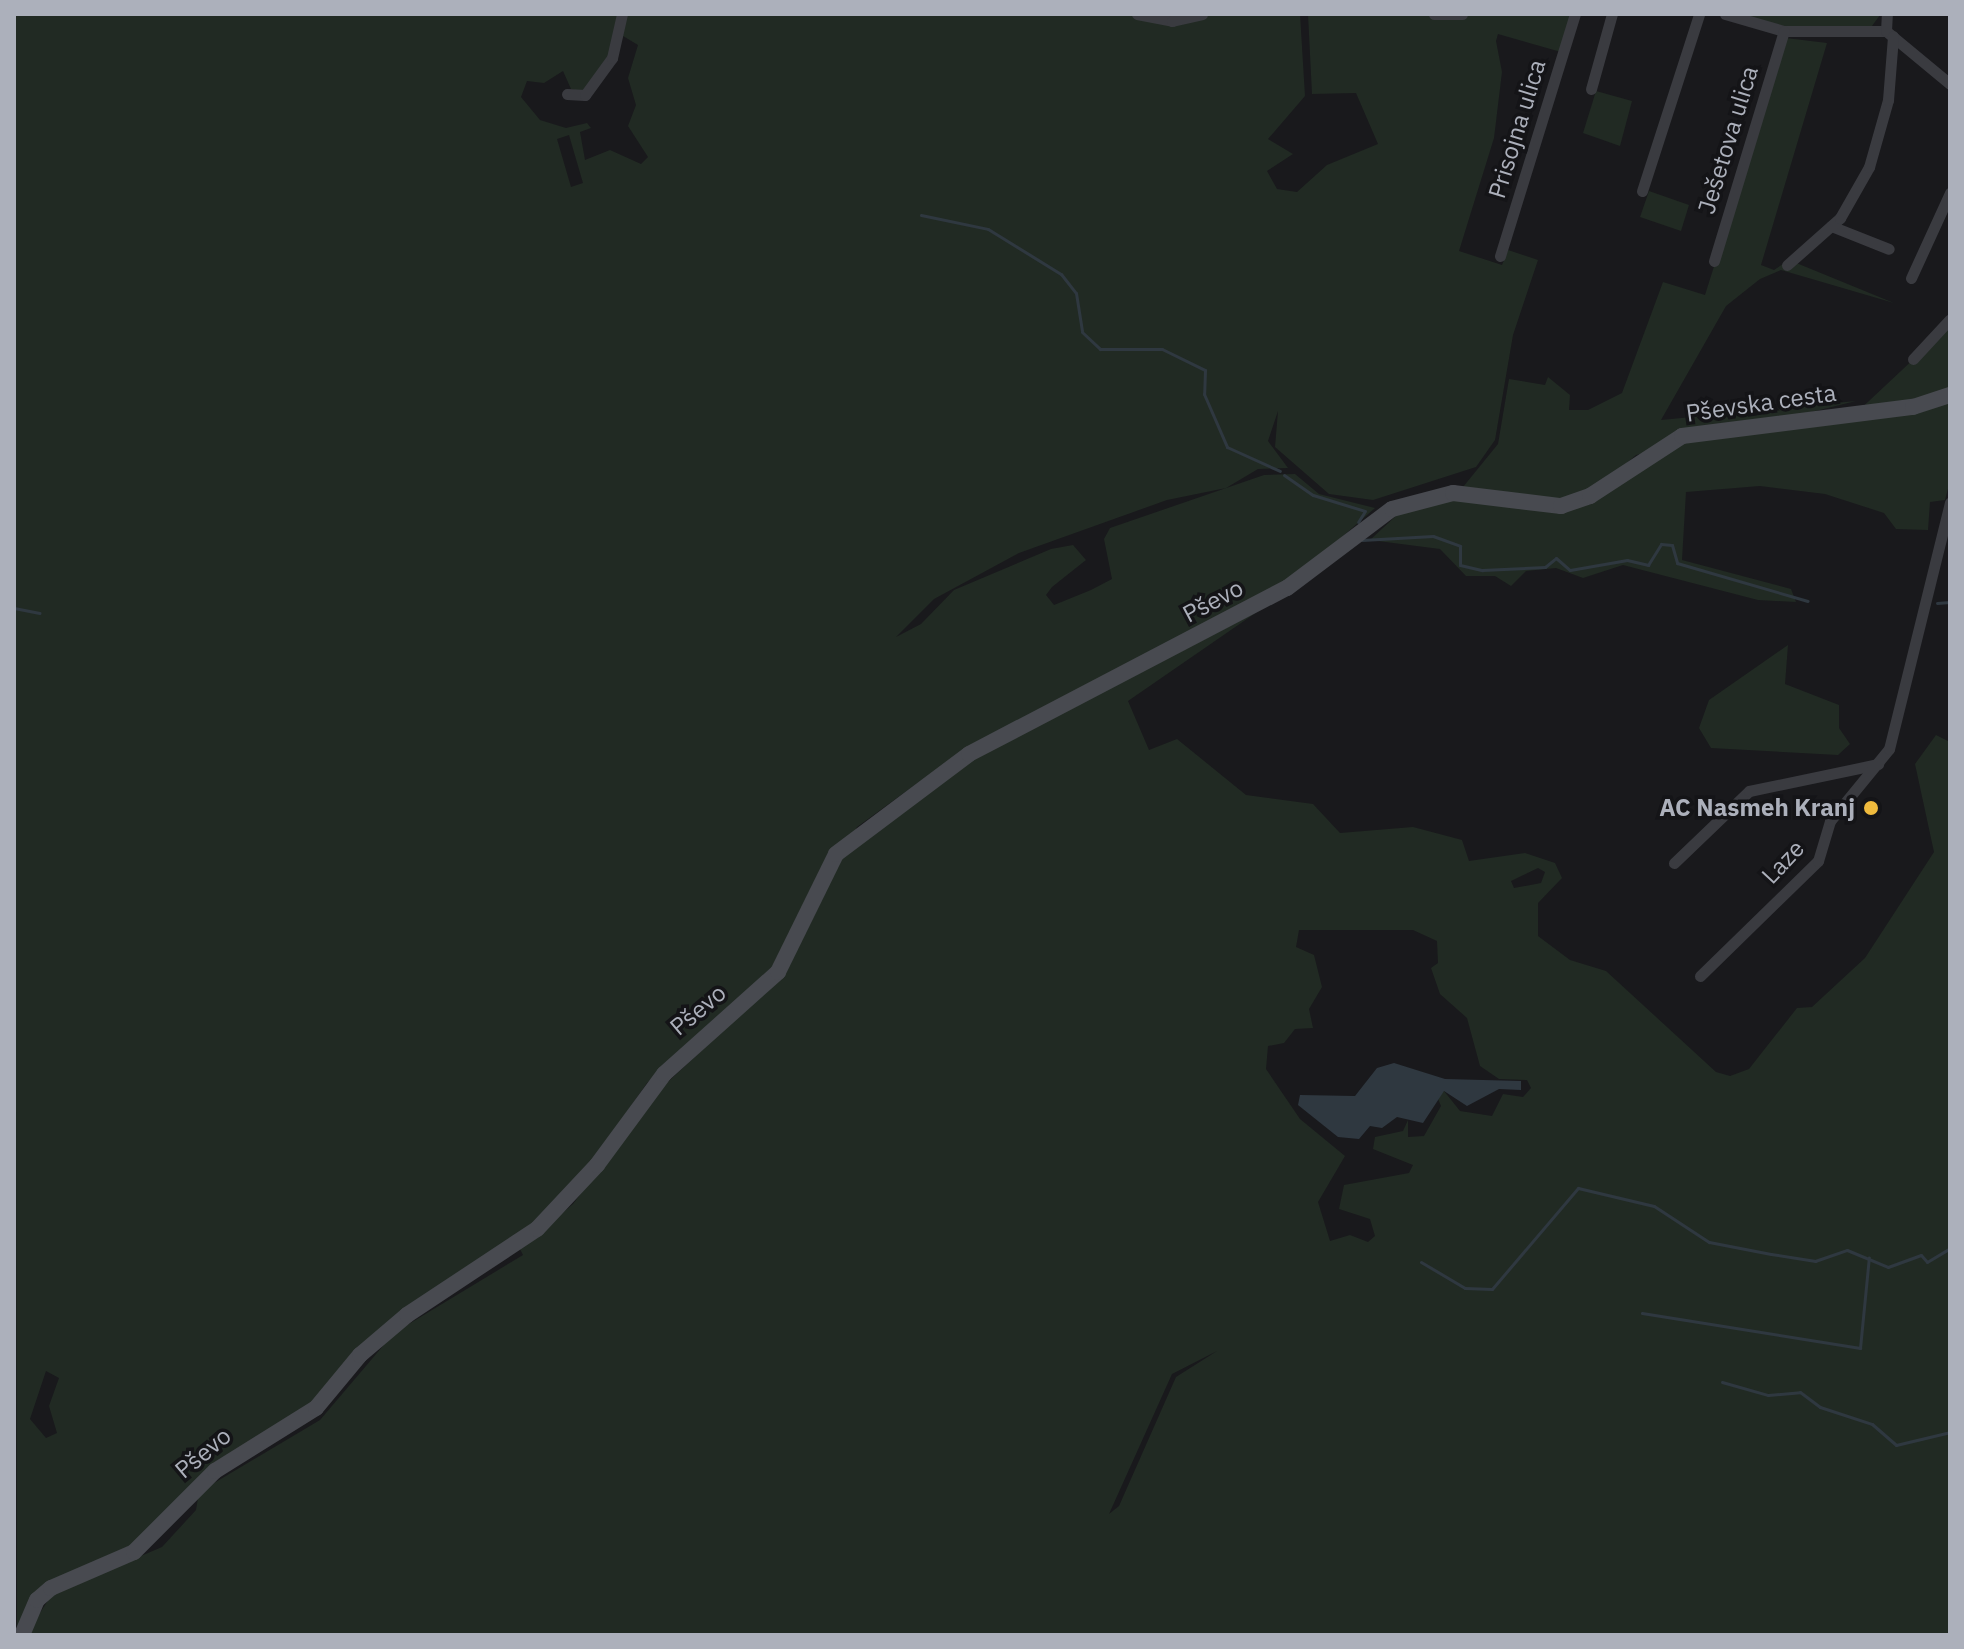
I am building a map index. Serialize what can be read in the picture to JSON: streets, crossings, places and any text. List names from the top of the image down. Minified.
{"streets":{"street":["Prisojna ulica","Ješetova ulica","Pševska cesta","Pševo","Laze"]},"crossings":[["Pševska cesta","Pševo"]],"places":["AC Nasmeh Kranj"]}
